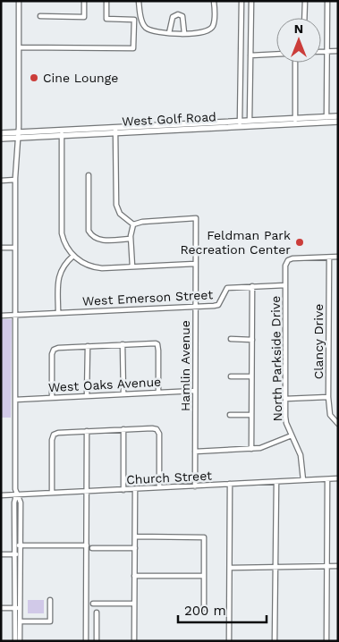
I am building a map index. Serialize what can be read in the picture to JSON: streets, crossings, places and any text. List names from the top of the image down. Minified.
{"streets":{"main road":["West Golf Road"],"street":["West Emerson Street","Clancy Drive","North Parkside Drive","Hamlin Avenue","West Oaks Avenue","Church Street"]},"crossings":[["West Emerson Street","North Parkside Drive"],["West Emerson Street","Hamlin Avenue"],["Clancy Drive","North Parkside Drive"],["North Parkside Drive","Church Street"],["Hamlin Avenue","West Oaks Avenue"],["Hamlin Avenue","Church Street"]],"places":["Cine Lounge","Feldman Park Recreation Center"],"scale_bar":"200 m","north":"top"}
